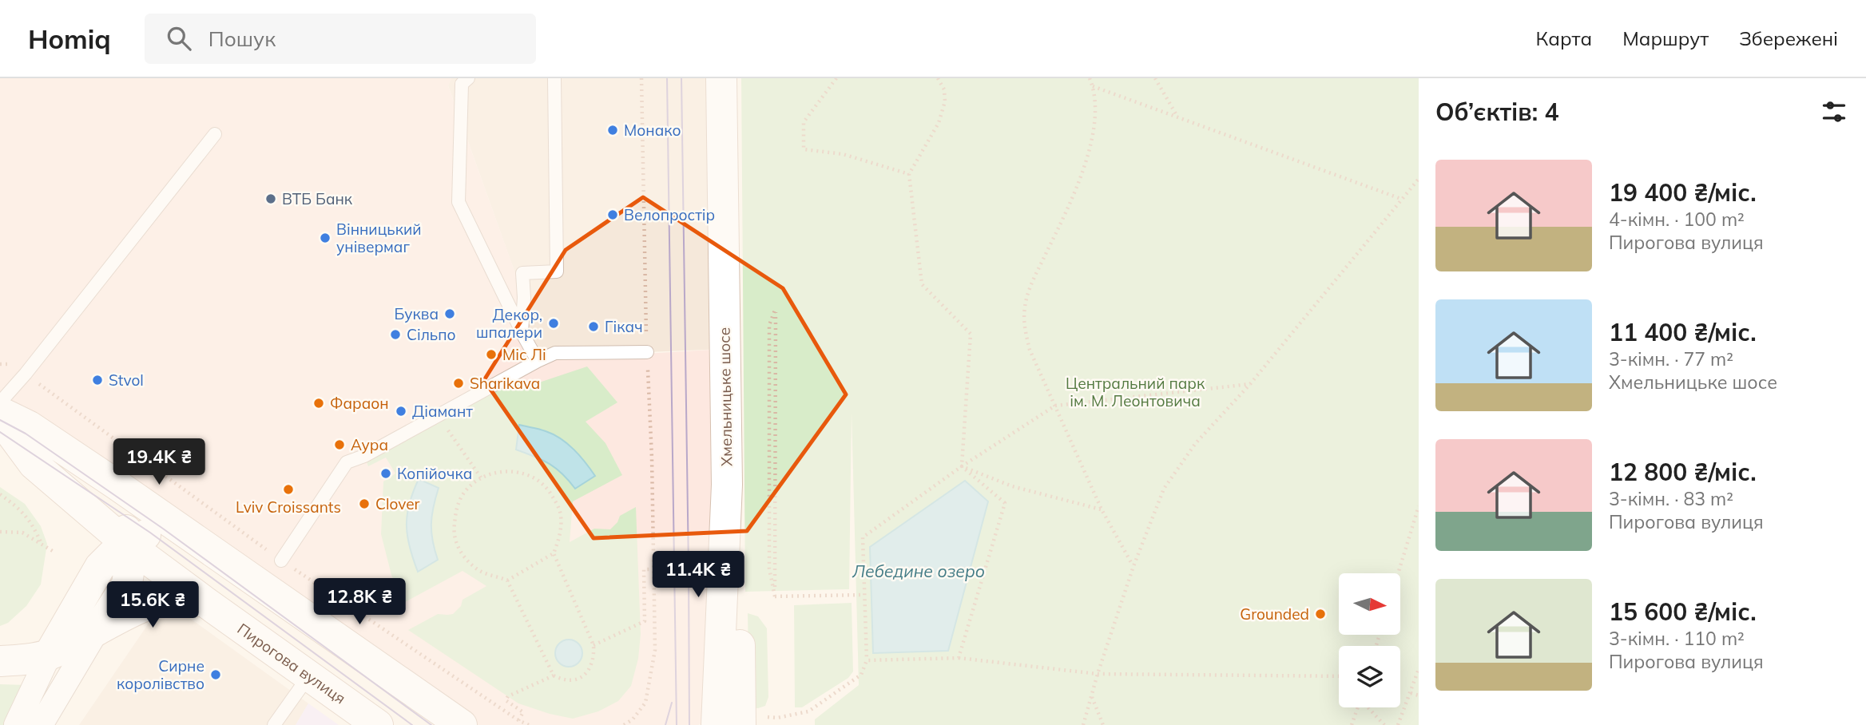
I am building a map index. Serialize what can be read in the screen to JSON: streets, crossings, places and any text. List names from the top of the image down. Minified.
{"streets":{"main road":["Хмельницьке шосе","Пирогова вулиця"]},"water":["Лебедине озеро"],"parks":["Центральний парк ім. М. Леонтовича"],"places":["Монако","ВТБ Банк","Велопростір","Вінницький універмаг","Буква","Декор, шпалери","Гікач","Сільпо","Міс Лі","Stvol","Sharikava","Фараон","Діамант","Аура","Копійочка","Lviv Croissants","Clover","Grounded","Сирне королівство"],"north":"right","page":{"header":"Homiq","search":"Пошук","nav":["Карта","Маршрут","Збережені"],"heading":"Об’єктів: 4","list":[{"name":"19 400 ₴/міс.","note":"4-кімн. · 100 m² · Пирогова вулиця"},{"name":"11 400 ₴/міс.","note":"3-кімн. · 77 m² · Хмельницьке шосе"},{"name":"12 800 ₴/міс.","note":"3-кімн. · 83 m² · Пирогова вулиця"},{"name":"15 600 ₴/міс.","note":"3-кімн. · 110 m² · Пирогова вулиця"}],"price":["19.4K ₴","11.4K ₴","12.8K ₴","15.6K ₴"]}}
